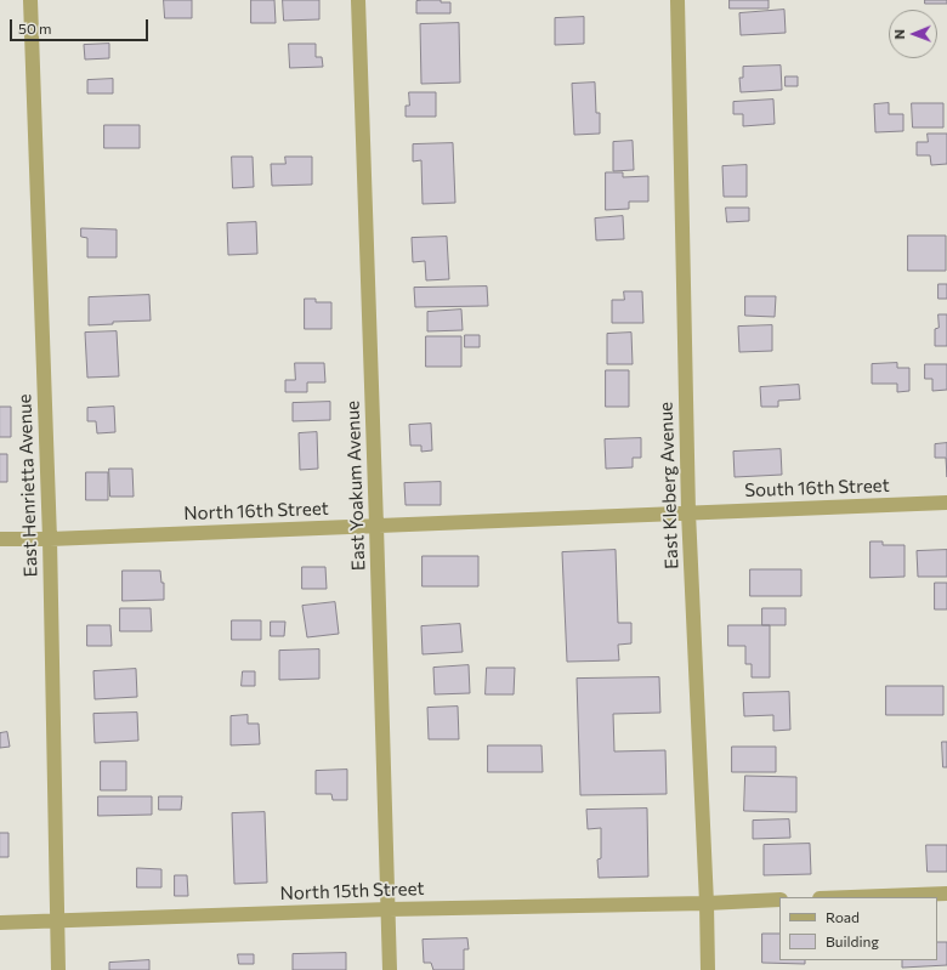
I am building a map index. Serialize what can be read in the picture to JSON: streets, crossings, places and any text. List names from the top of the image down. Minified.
{"streets":{"street":["East Henrietta Avenue","East Yoakum Avenue","East Kleberg Avenue","South 16th Street","North 16th Street","North 15th Street"]},"crossings":[["East Henrietta Avenue","North 16th Street"],["East Henrietta Avenue","North 15th Street"],["East Yoakum Avenue","North 16th Street"],["East Yoakum Avenue","North 15th Street"],["East Kleberg Avenue","South 16th Street"],["East Kleberg Avenue","North 16th Street"],["East Kleberg Avenue","North 15th Street"],["South 16th Street","North 16th Street"]],"legend":["Road","Building"],"scale_bar":"50 m","north":"left"}
